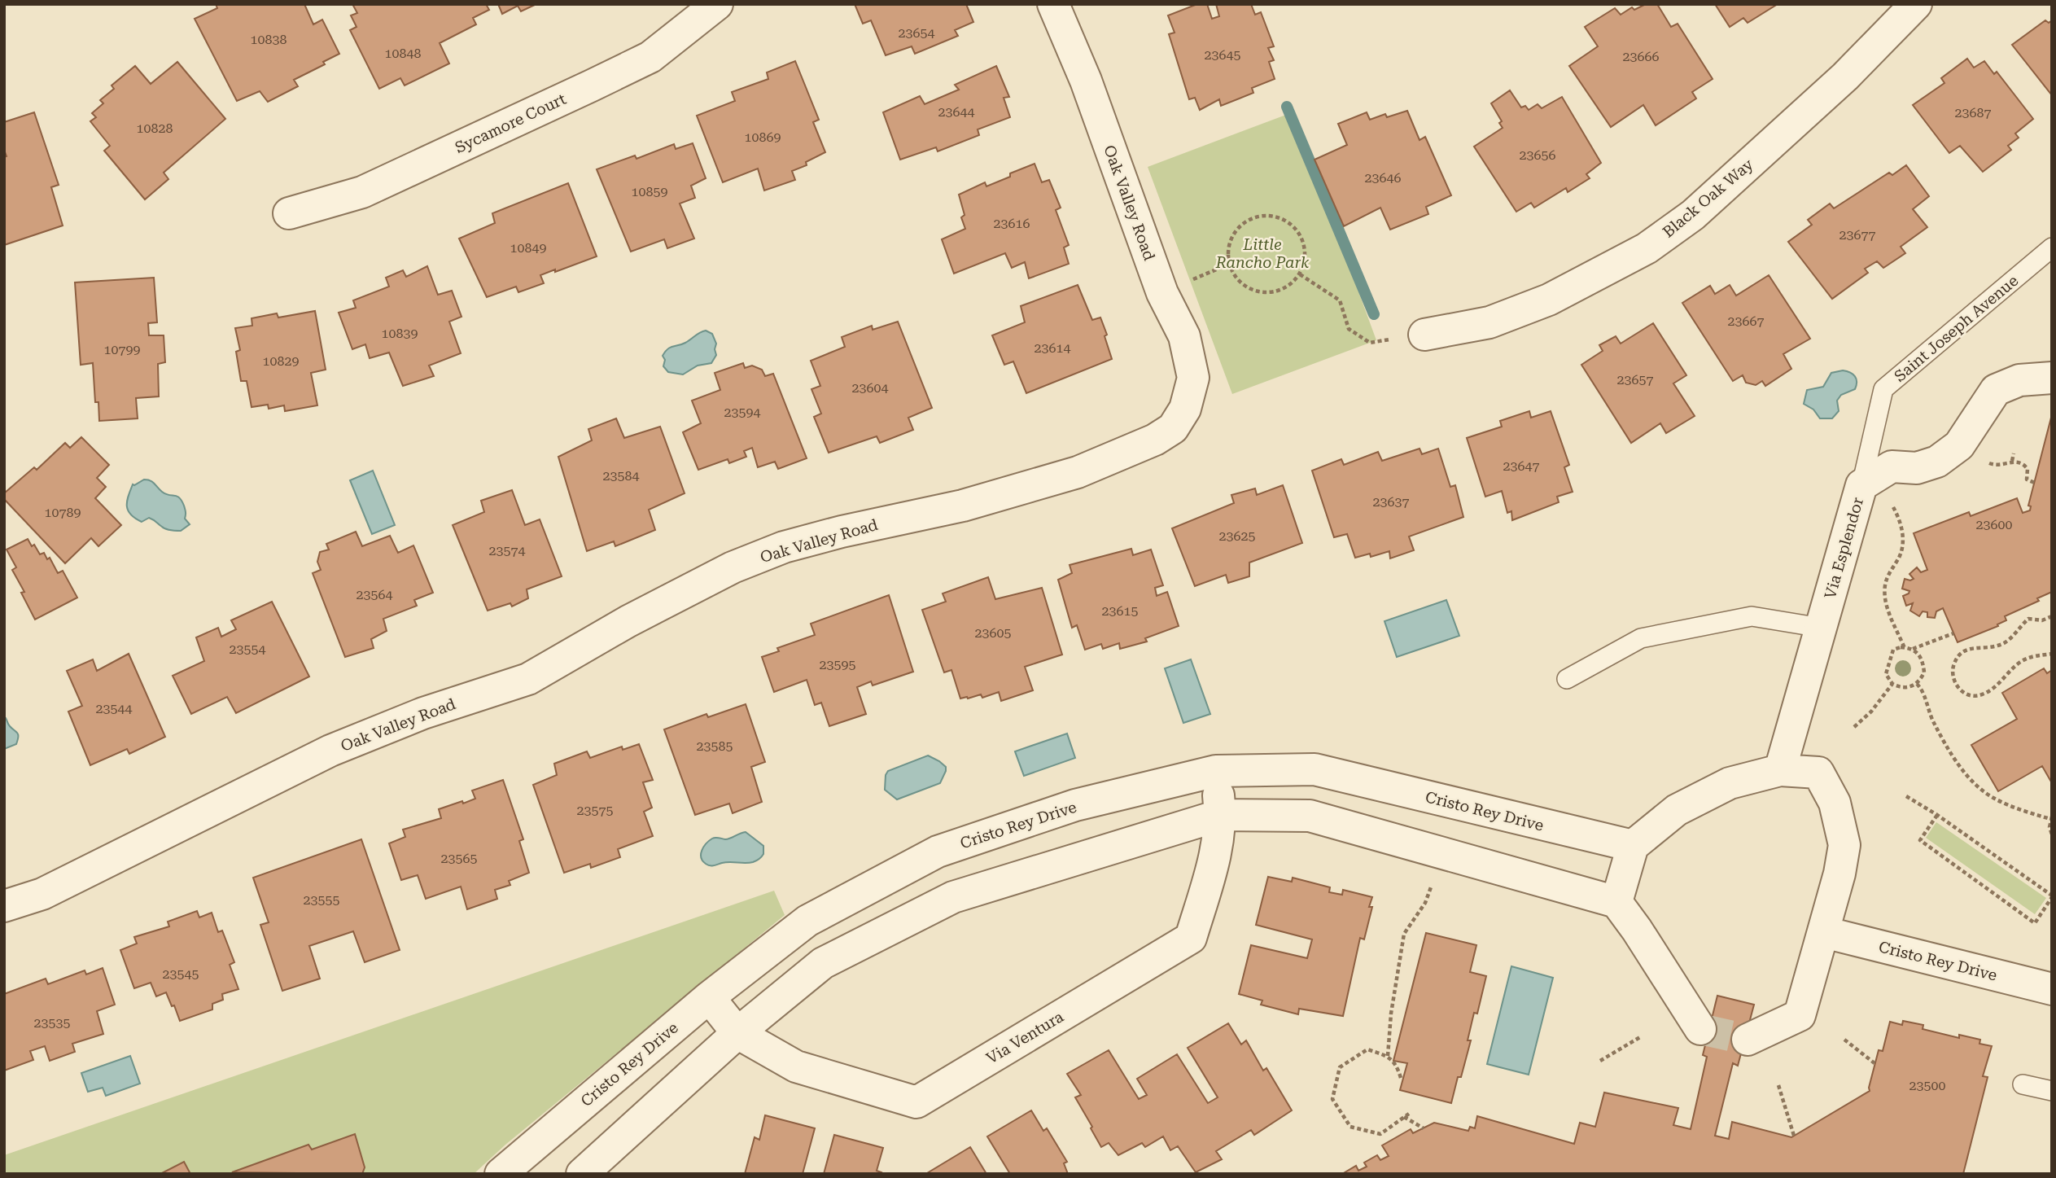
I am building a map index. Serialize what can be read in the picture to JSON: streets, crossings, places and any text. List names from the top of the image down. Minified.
{"streets":{"street":["Sycamore Court","Black Oak Way","Oak Valley Road","Via Esplendor","Cristo Rey Drive","Via Ventura"],"lane":["Saint Joseph Avenue"]},"crossings":[["Saint Joseph Avenue","Via Esplendor"],["Cristo Rey Drive","Via Ventura"]],"parks":["Little Rancho Park"],"house_numbers":["23654","10838","10848","23645","23666","23644","23687","10828","10869","23656","23646","10859","23616","23677","10849","23667","10839","23614","10799","10829","23657","23604","23594","23647","23584","23637","10789","23600","23625","23574","23564","23615","23605","23554","23595","23544","23585","23575","23565","23555","23545","23535","23500"]}
